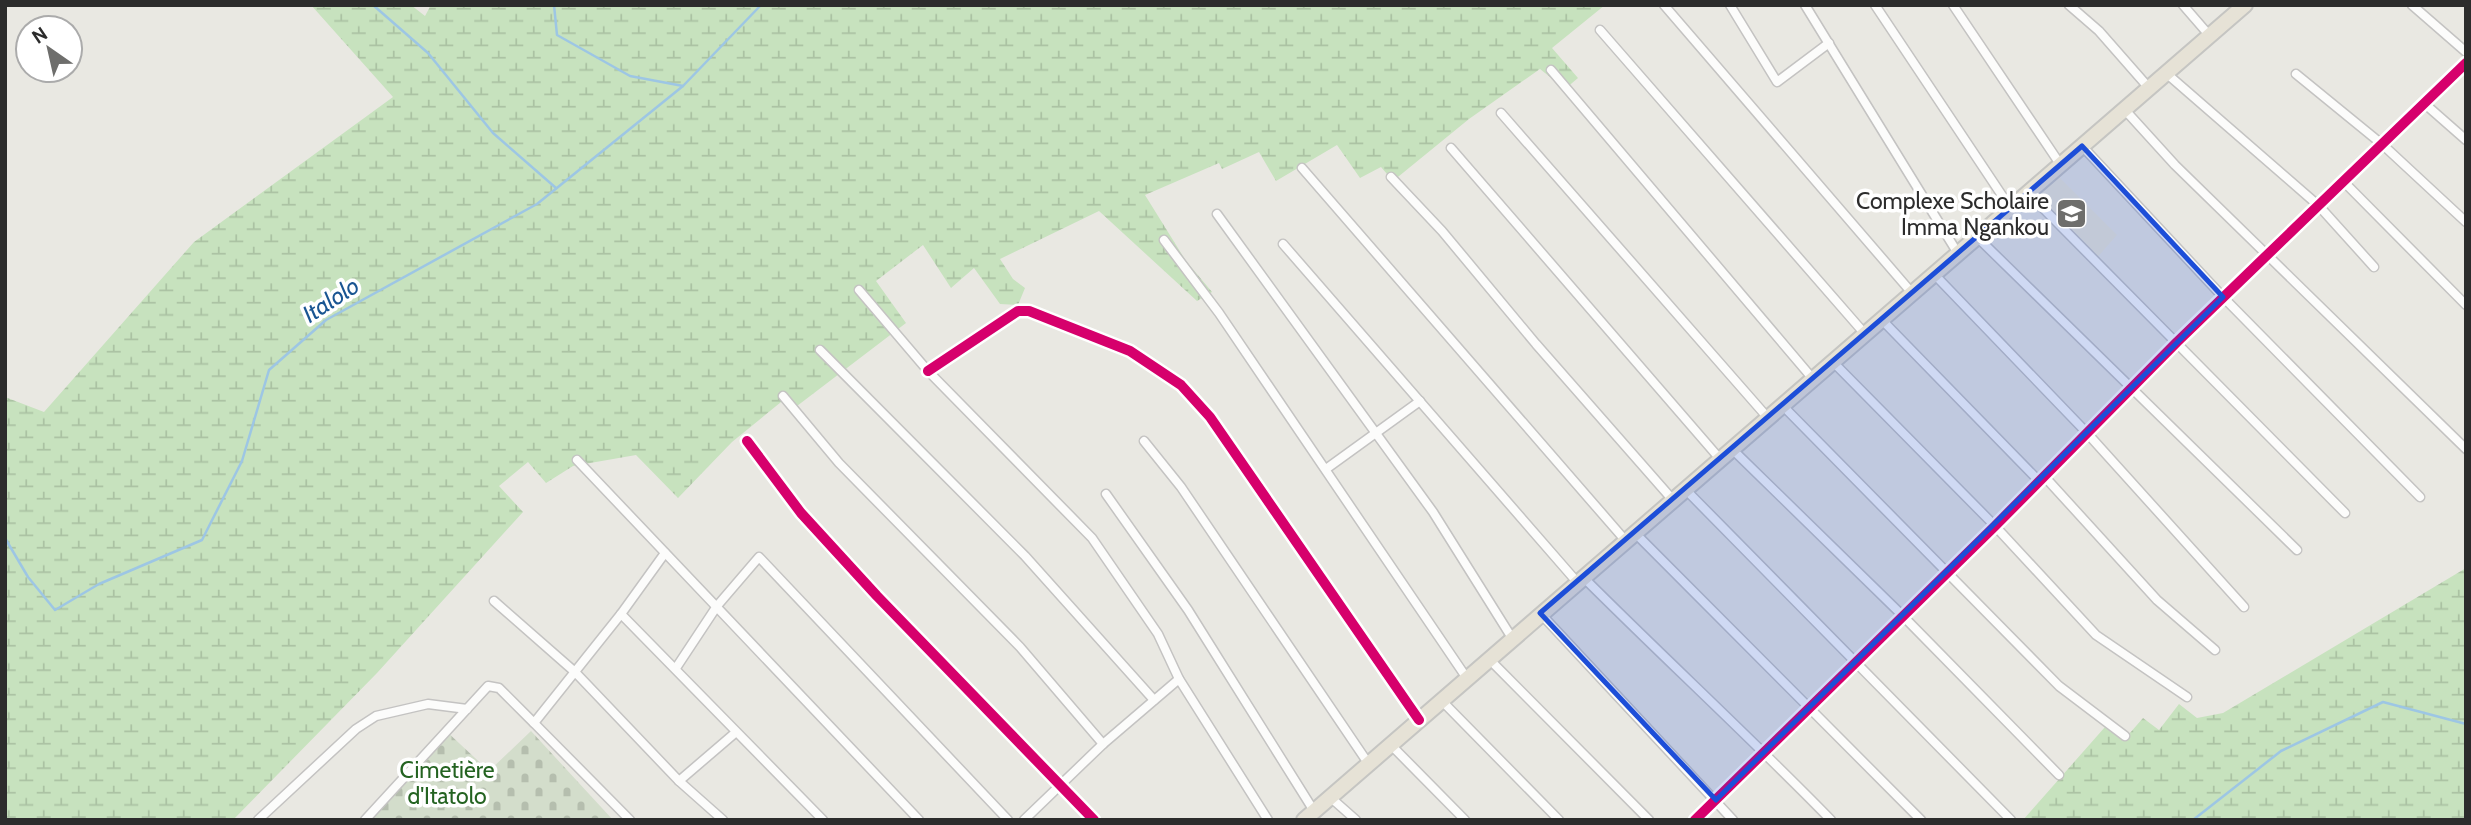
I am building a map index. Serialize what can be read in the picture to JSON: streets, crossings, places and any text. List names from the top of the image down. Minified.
{"water":["Italolo"],"parks":["Cimetière d'Itatolo"],"places":{"school or university":["Complexe Scholaire Imma Ngankou"]},"north":"top left"}
